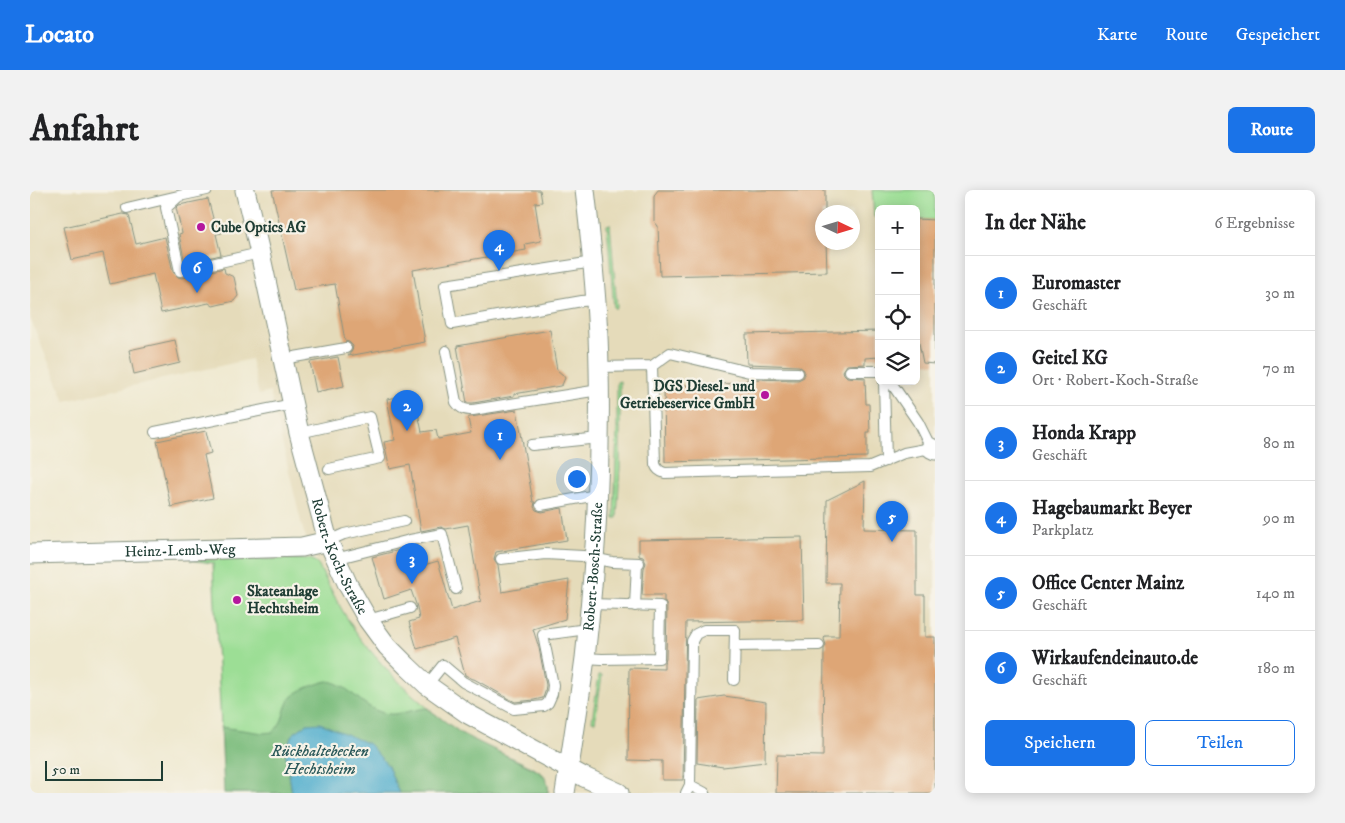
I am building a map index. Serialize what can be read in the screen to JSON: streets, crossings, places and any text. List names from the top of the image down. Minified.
{"streets":{"street":["Heinz-Lemb-Weg","Robert-Koch-Straße","Robert-Bosch-Straße"]},"crossings":[["Heinz-Lemb-Weg","Robert-Koch-Straße"],["Robert-Koch-Straße","Robert-Bosch-Straße"]],"water":["Rückhaltebecken Hechtsheim"],"places":["Cube Optics AG","DGS Diesel- und Getriebeservice GmbH","Skateanlage Hechtsheim"],"scale_bar":"50 m","north":"right","page":{"header":"Locato","nav":["Karte","Route","Gespeichert"],"buttons":["Route",["Speichern","Teilen"]],"title":"Anfahrt","heading":["In der Nähe","6 Ergebnisse"],"map_buttons":["+","−"],"pins":["4","6","2","1","5","3"],"list":[{"mark":"1","name":"Euromaster","note":"Geschäft","value":"30 m"},{"mark":"2","name":"Geitel KG","note":"Ort · Robert-Koch-Straße","value":"70 m"},{"mark":"3","name":"Honda Krapp","note":"Geschäft","value":"80 m"},{"mark":"4","name":"Hagebaumarkt Beyer","note":"Parkplatz","value":"90 m"},{"mark":"5","name":"Office Center Mainz","note":"Geschäft","value":"140 m"},{"mark":"6","name":"Wirkaufendeinauto.de","note":"Geschäft","value":"180 m"}],"scale":"50 m"}}
